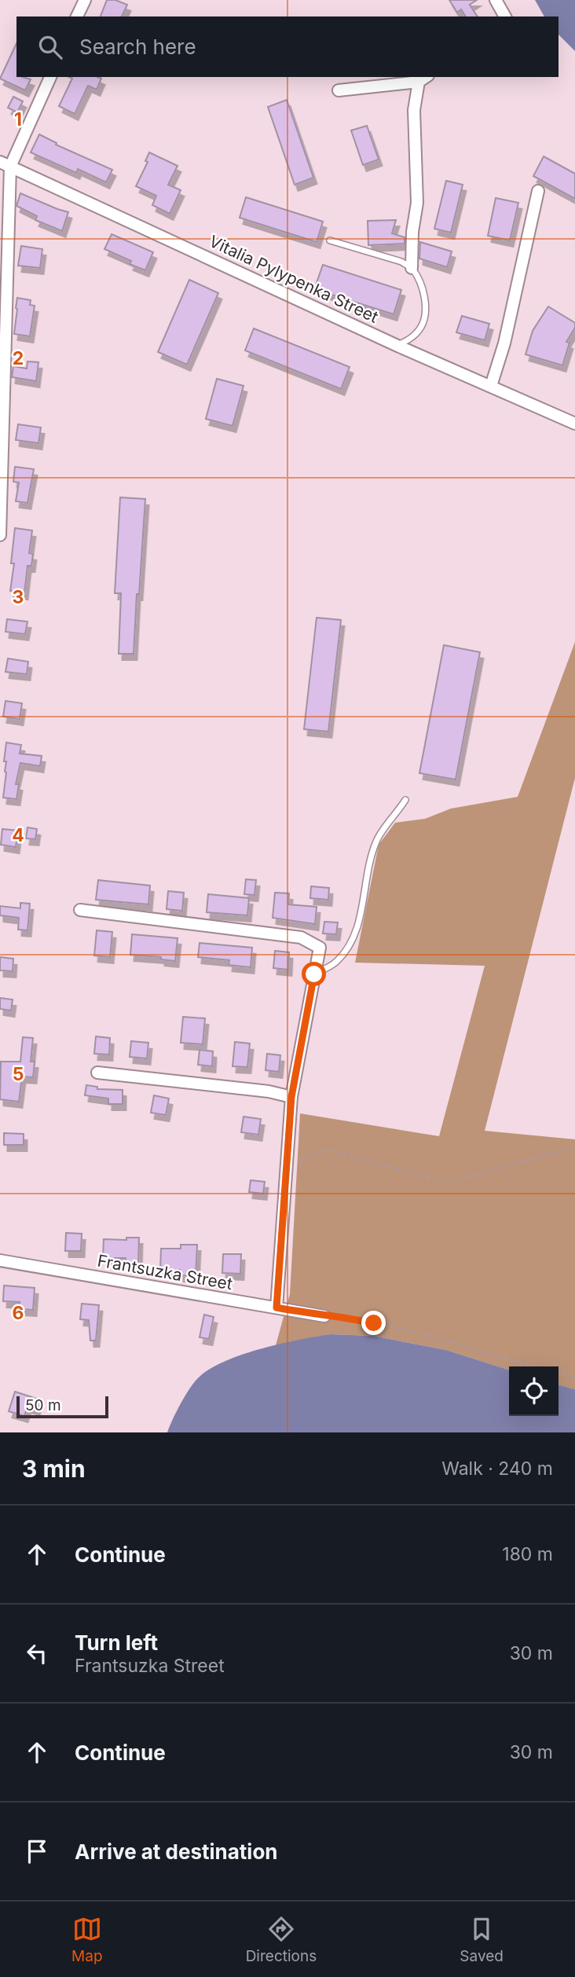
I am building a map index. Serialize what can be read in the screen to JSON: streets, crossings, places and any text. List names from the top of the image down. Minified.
{"streets":{"street":["Vitalia Pylypenka Street","Frantsuzka Street"]},"scale_bar":"50 m","page":{"search":"Search here","scale":"50 m","heading":["3 min","Walk · 240 m"],"list":[["Continue","180 m"],["Turn left","Frantsuzka Street","30 m"],["Continue","30 m"],"Arrive at destination"],"nav":["Map","Directions","Saved"]},"grid":{"rows":["1","2","3","4","5","6"]}}
